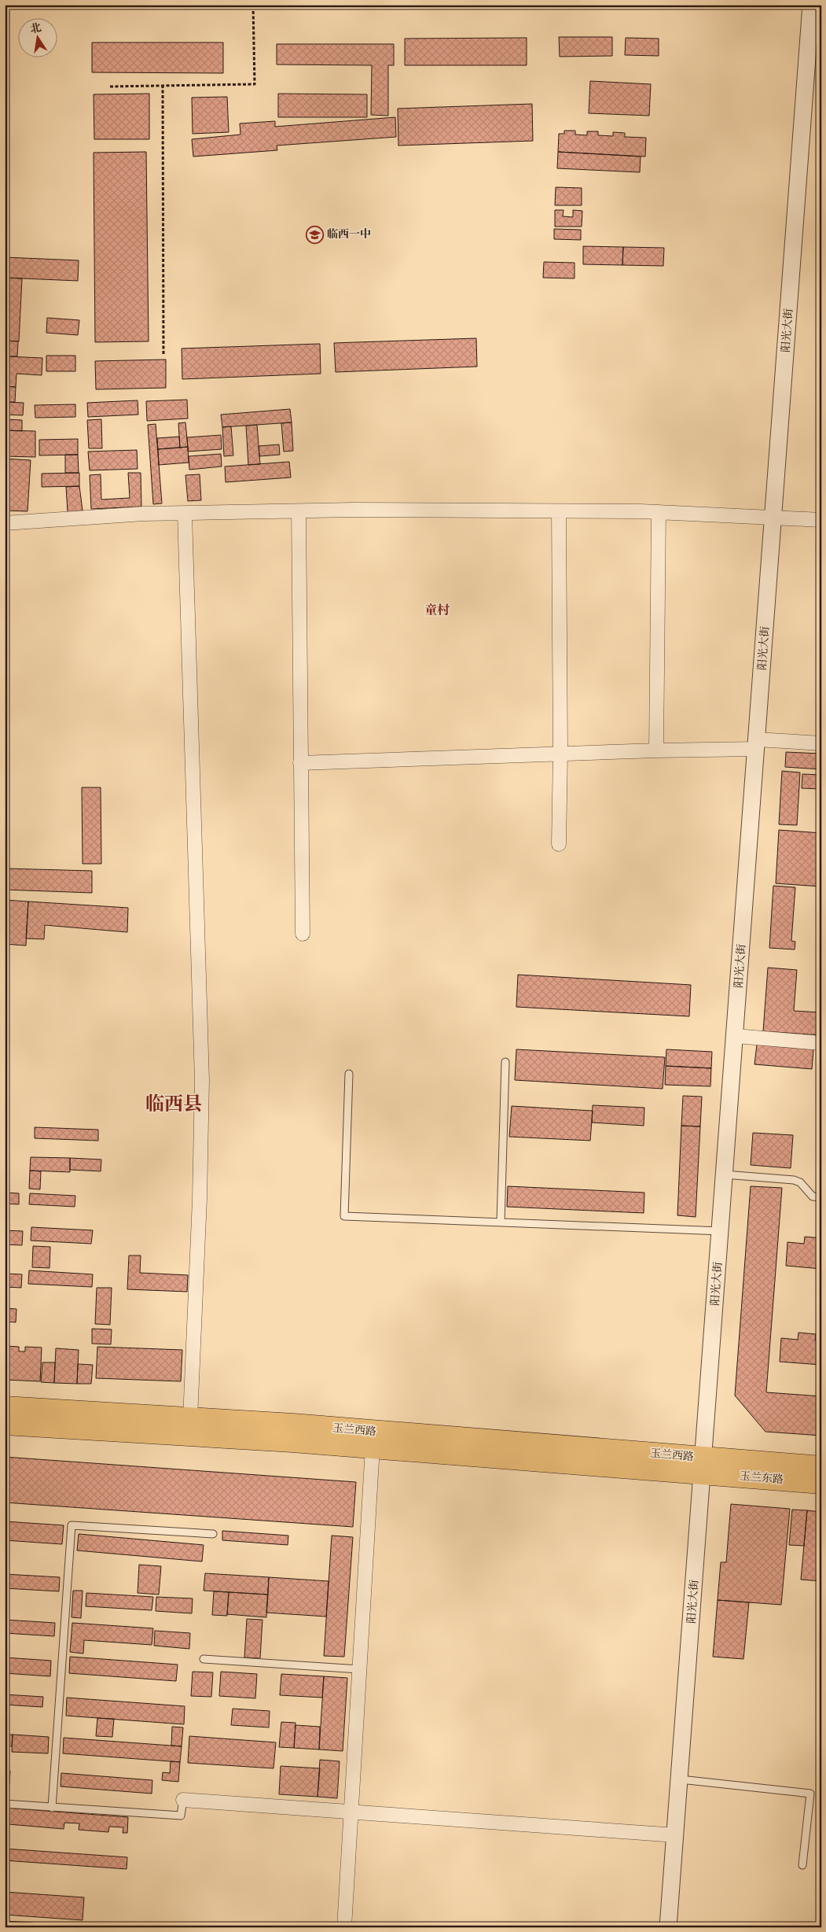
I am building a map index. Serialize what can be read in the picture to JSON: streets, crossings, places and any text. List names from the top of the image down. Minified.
{"streets":{"highway":["玉兰西路","玉兰东路"],"street":["阳光大街"]},"crossings":[["阳光大街","玉兰西路"],["阳光大街","玉兰东路"],["玉兰西路","玉兰东路"]],"districts":["童村","临西县"],"places":{"school or university":["临西一中"]},"north":"top"}
